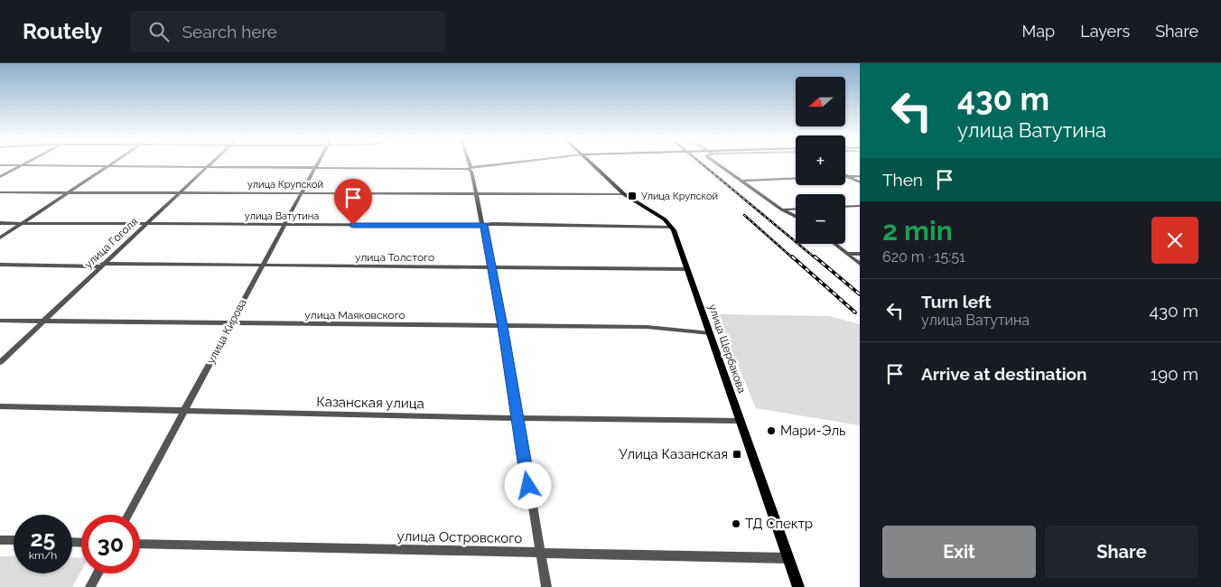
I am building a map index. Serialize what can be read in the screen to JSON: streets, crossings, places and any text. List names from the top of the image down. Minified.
{"streets":{"main road":["улица Щербакова"],"street":["улица Крупской","улица Ватутина","улица Гоголя","улица Толстого","улица Маяковского","улица Кирова","Казанская улица","улица Островского"]},"crossings":[["улица Крупской","улица Гоголя"],["улица Крупской","улица Кирова"],["улица Ватутина","улица Гоголя"],["улица Ватутина","улица Кирова"],["улица Ватутина","улица Щербакова"],["улица Гоголя","улица Толстого"],["улица Гоголя","улица Маяковского"],["улица Толстого","улица Кирова"],["улица Толстого","улица Щербакова"],["улица Маяковского","улица Кирова"],["улица Маяковского","улица Щербакова"],["улица Кирова","Казанская улица"],["улица Щербакова","Казанская улица"],["улица Щербакова","улица Островского"]],"places":{"transit":["Улица Крупской","Улица Казанская"],"other":["Мари-Эль","ТД Спектр"]},"north":"left","page":{"header":"Routely","search":"Search here","nav":["Map","Layers","Share"],"turn":["430 m","улица Ватутина"],"map_buttons":["+","−"],"then":"Then","heading":["2 min","620 m · 15:51"],"list":[{"name":"Turn left","note":"улица Ватутина","value":"430 m"},{"name":"Arrive at destination","value":"190 m"}],"speed":"25 km/h","limit":"30","buttons":["Exit","Share"]}}
